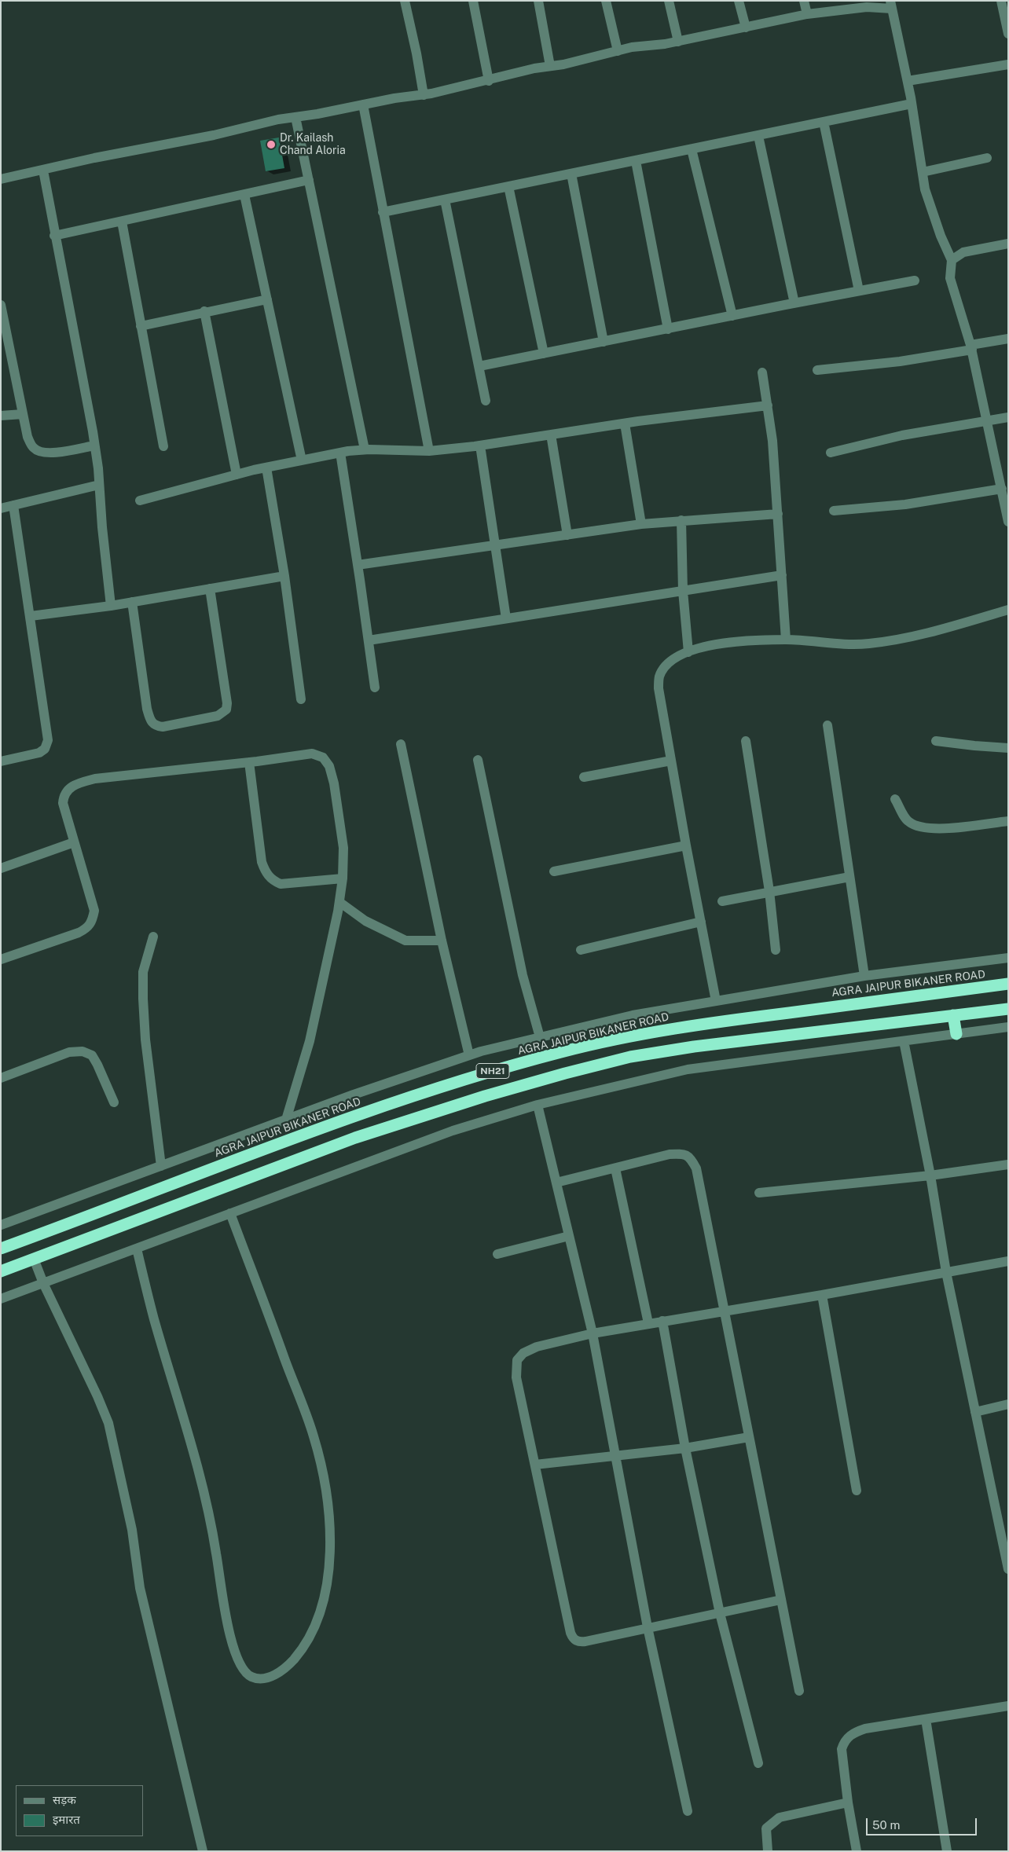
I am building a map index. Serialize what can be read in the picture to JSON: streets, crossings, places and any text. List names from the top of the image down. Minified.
{"streets":{"highway":["AGRA JAIPUR BIKANER ROAD","NH21"]},"places":["Dr. Kailash Chand Aloria"],"legend":["सड़क","इमारत"],"scale_bar":"50 m"}
